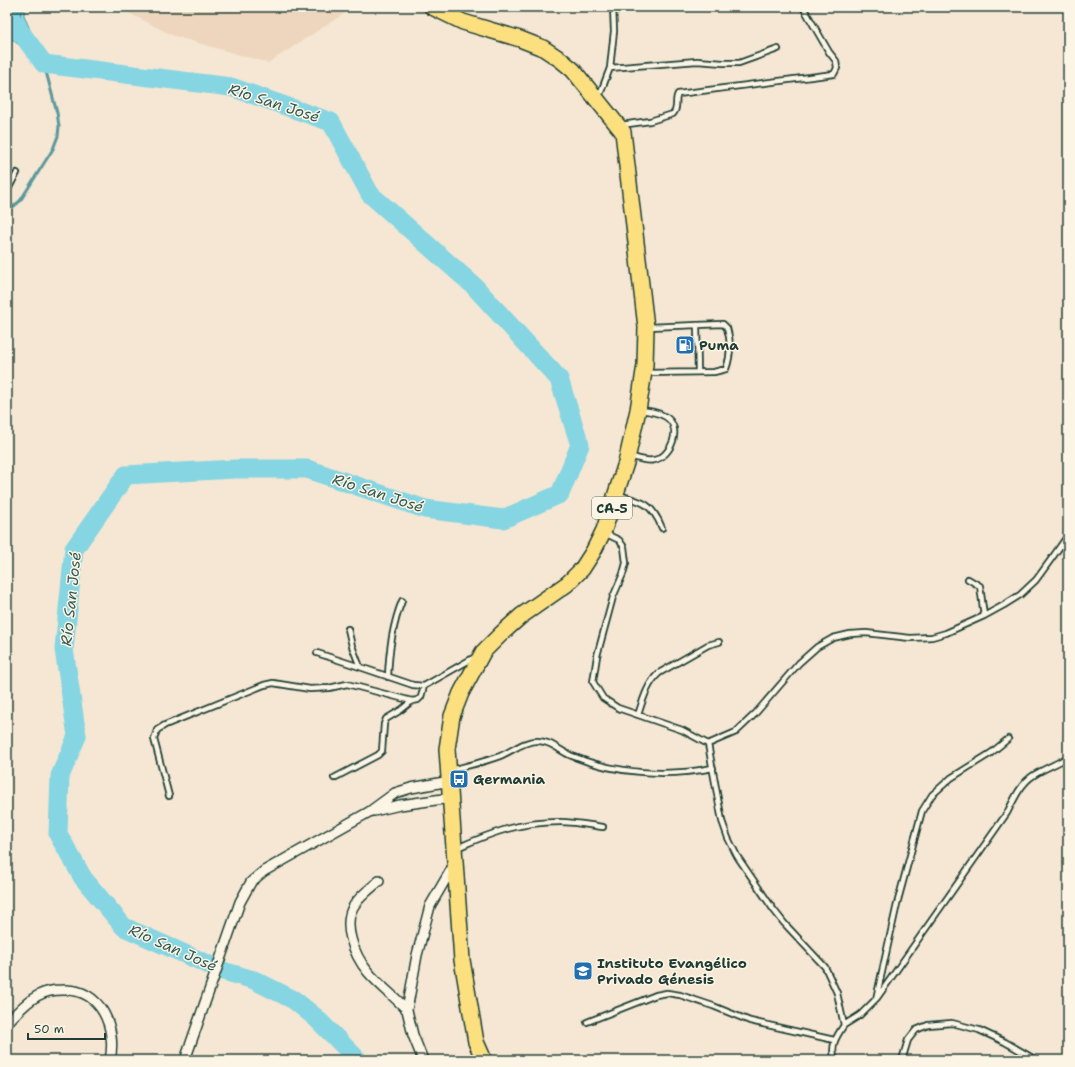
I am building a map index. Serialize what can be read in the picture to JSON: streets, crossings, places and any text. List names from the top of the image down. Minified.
{"streets":{"highway":["CA-5"]},"water":["Río San José"],"places":{"fuel station":["Puma"],"bus stop":["Germania"],"school or university":["Instituto Evangélico Privado Génesis"]},"scale_bar":"50 m"}
